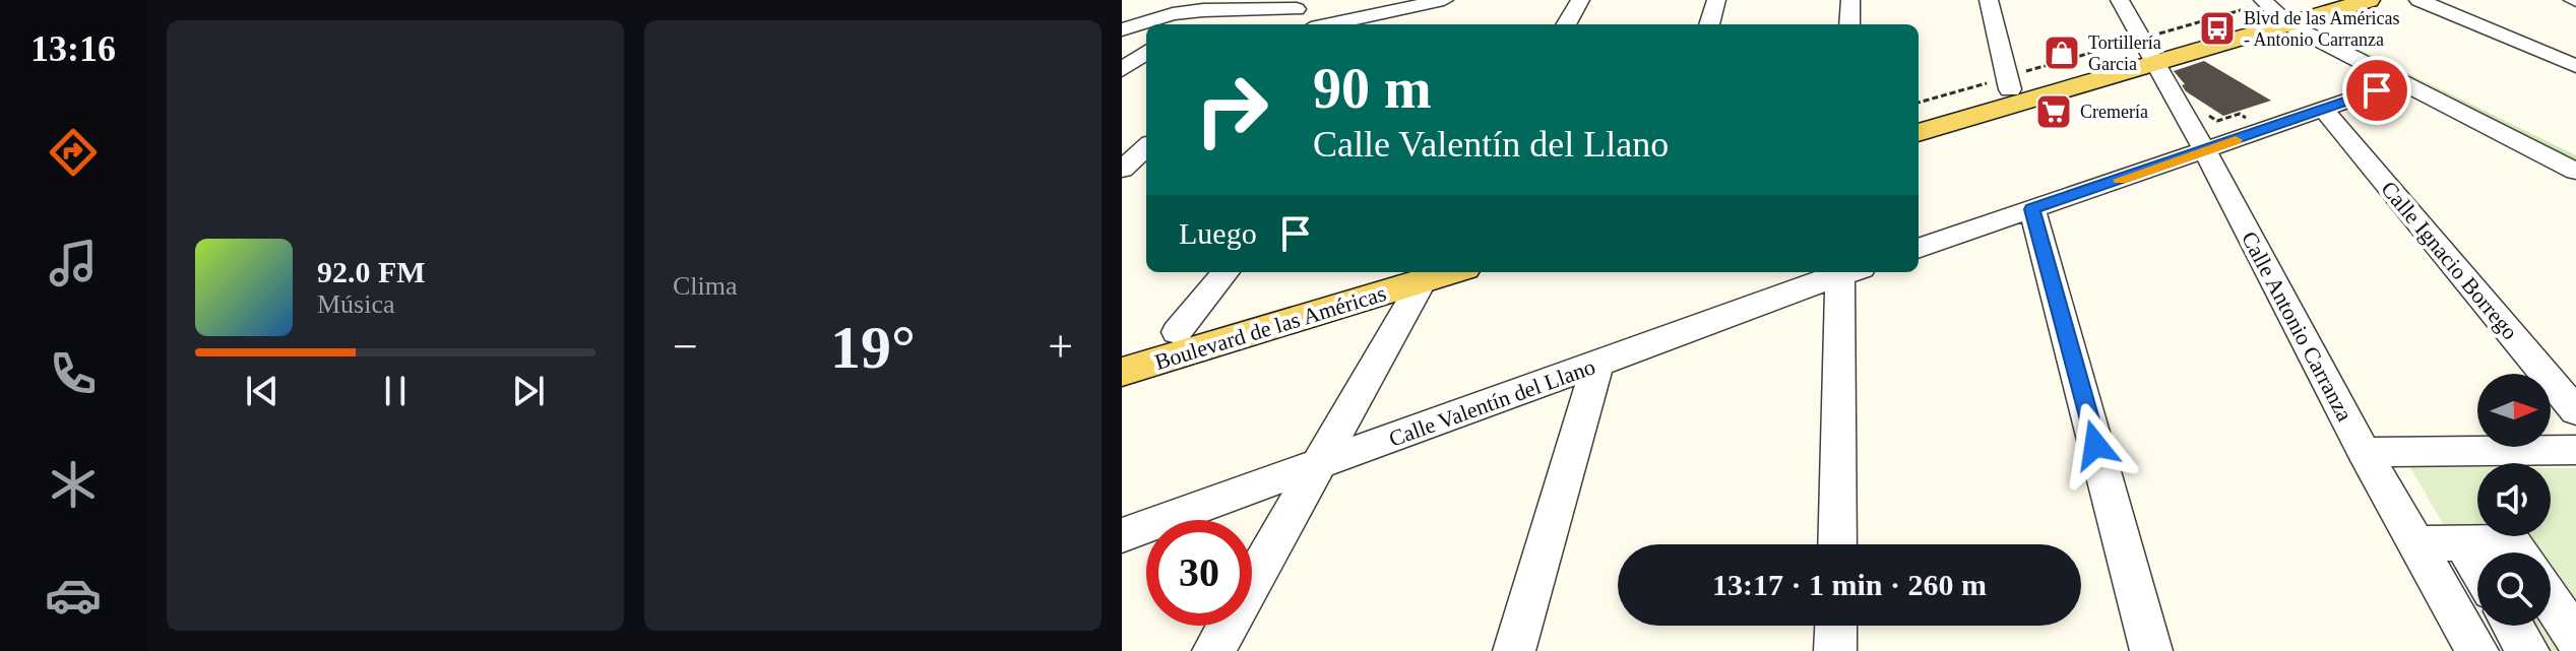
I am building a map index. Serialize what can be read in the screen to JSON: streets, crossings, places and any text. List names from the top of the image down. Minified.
{"streets":{"main road":["Boulevard de las Américas"],"street":["Calle Ignacio Borrego","Calle Antonio Carranza","Calle Valentín del Llano"]},"places":{"bus stop":["Blvd de las Américas - Antonio Carranza"],"shop":["Tortillería Garcia"],"supermarket":["Cremería"]},"north":"right","page":{"tabs":"13:16","tile":"Clima","turn":["90 m","Calle Valentín del Llano"],"then":"Luego","song":["92.0 FM","Música"],"heat":["−","19°","+"],"limit":"30","trip":"13:17 · 1 min · 260 m"}}
